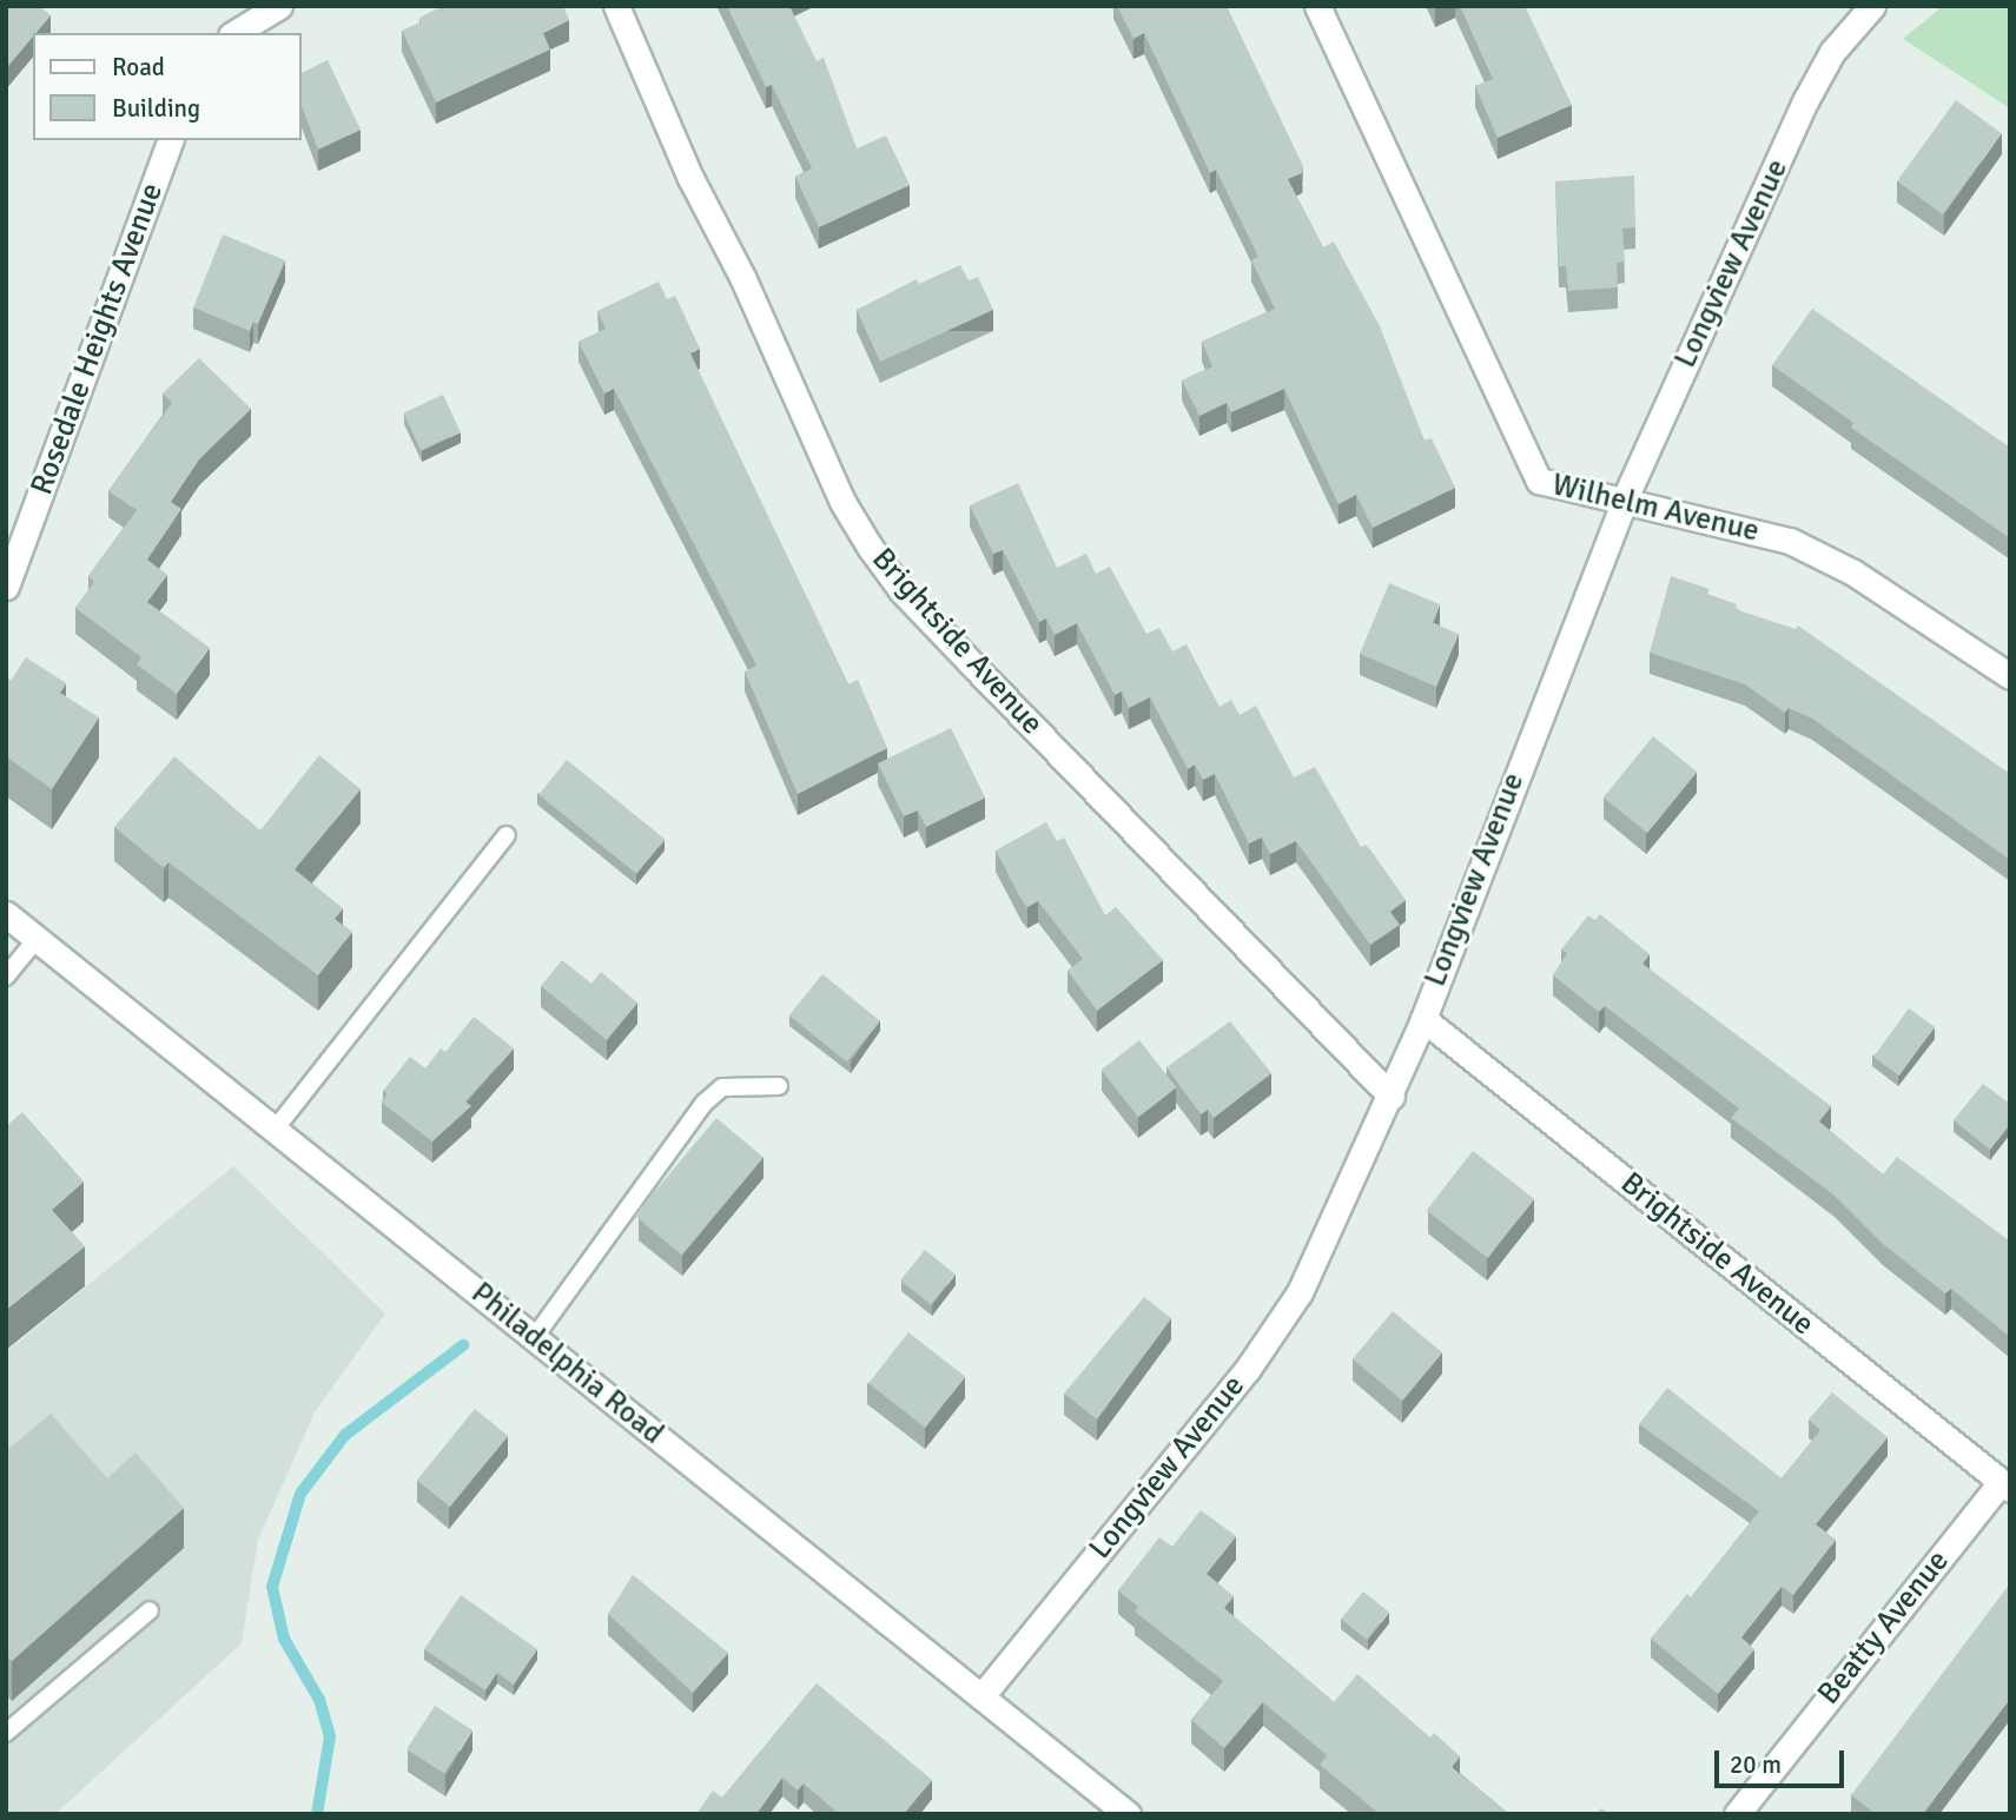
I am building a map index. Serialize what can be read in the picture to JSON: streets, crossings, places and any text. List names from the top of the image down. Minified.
{"streets":{"street":["Longview Avenue","Rosedale Heights Avenue","Wilhelm Avenue","Brightside Avenue","Philadelphia Road","Beatty Avenue"]},"crossings":[["Longview Avenue","Wilhelm Avenue"],["Longview Avenue","Brightside Avenue"],["Longview Avenue","Philadelphia Road"],["Brightside Avenue","Beatty Avenue"]],"legend":["Road","Building"],"scale_bar":"20 m"}
